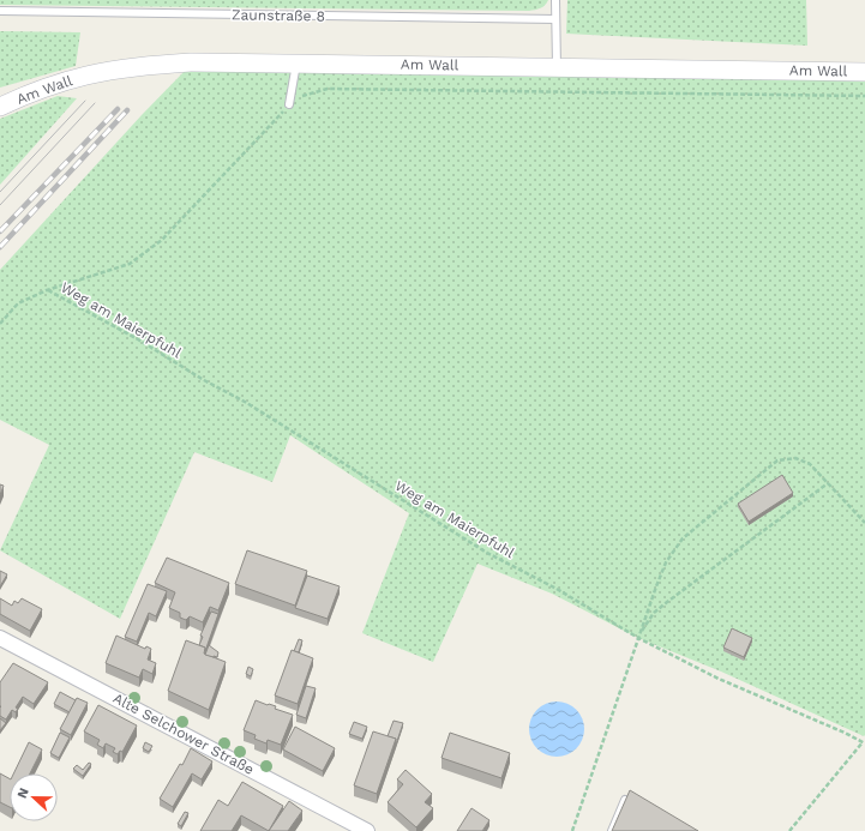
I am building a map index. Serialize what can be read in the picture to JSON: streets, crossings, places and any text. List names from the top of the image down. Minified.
{"streets":{"street":["Am Wall","Alte Selchower Straße"],"lane":["Zaunstraße 8"],"path":["Weg am Maierpfuhl"]},"north":"left"}
